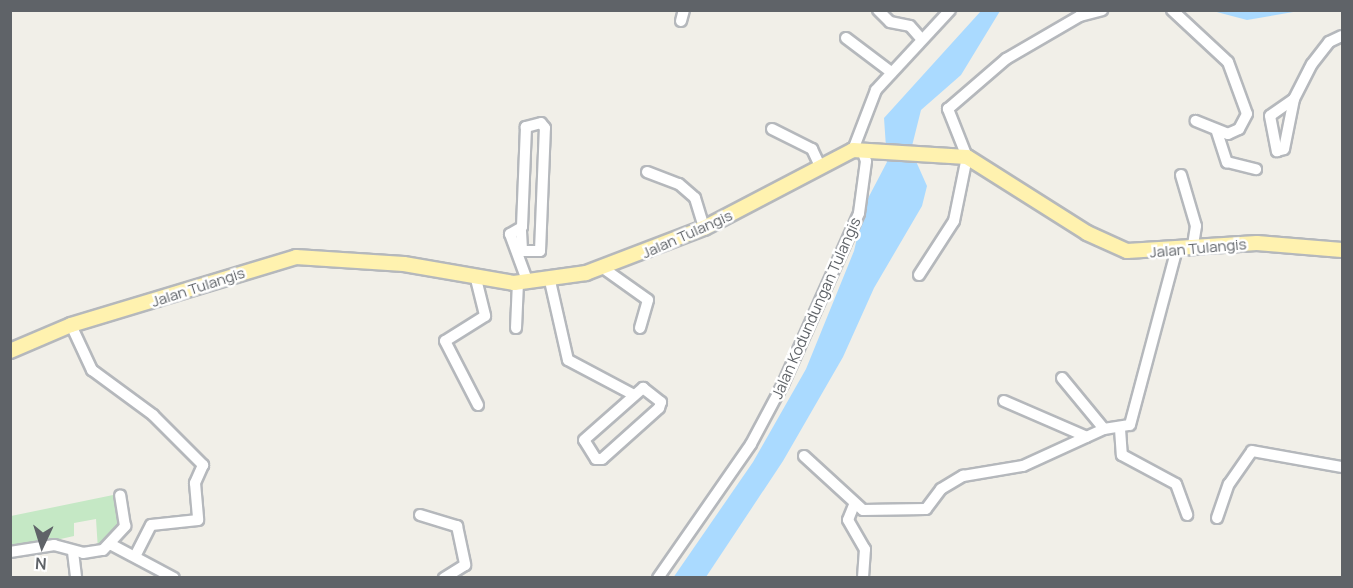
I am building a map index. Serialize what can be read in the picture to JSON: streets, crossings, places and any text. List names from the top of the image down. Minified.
{"streets":{"main road":["Jalan Tulangis"],"street":["Jalan Kodundungan Tulangis"]},"crossings":[["Jalan Tulangis","Jalan Kodundungan Tulangis"]],"north":"bottom"}
